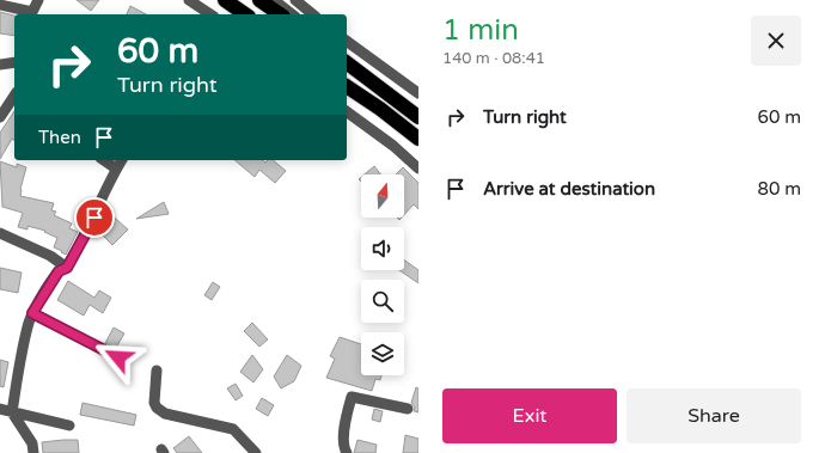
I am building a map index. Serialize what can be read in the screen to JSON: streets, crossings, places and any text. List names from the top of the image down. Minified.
{"north":"top","page":{"heading":["1 min","140 m · 08:41"],"turn":["60 m","Turn right"],"list":[{"name":"Turn right","value":"60 m"},{"name":"Arrive at destination","value":"80 m"}],"then":"Then","buttons":["Exit","Share"]}}
